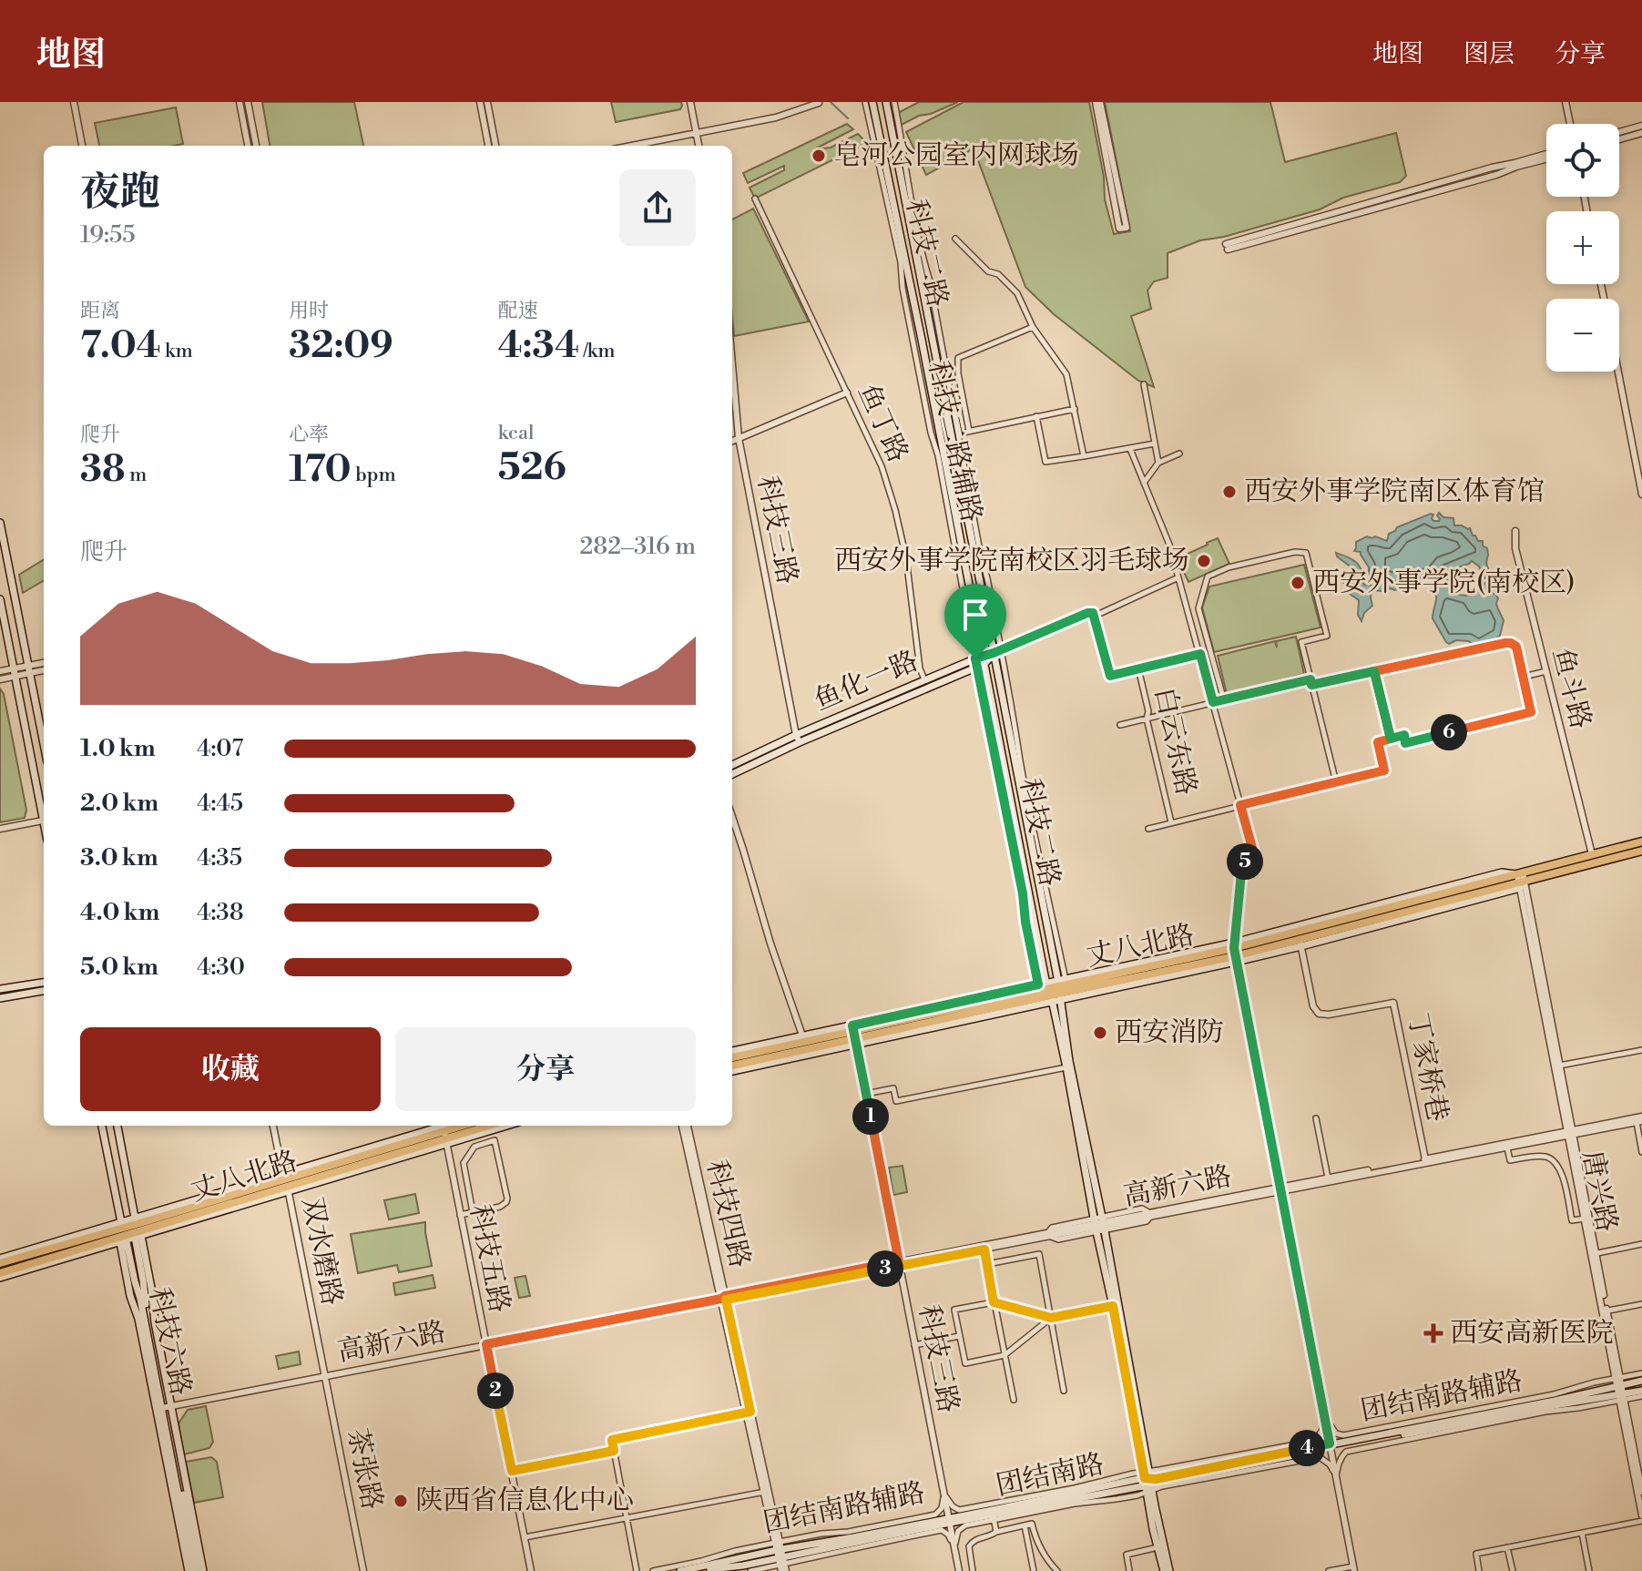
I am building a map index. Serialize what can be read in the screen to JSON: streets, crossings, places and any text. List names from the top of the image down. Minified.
{"streets":{"main road":["科技二路","鱼化一路","丈八北路","科技六路","团结南路"],"street":["鱼丁路","科技二路辅路","科技三路","鱼斗路","白云东路","丁家桥巷","高新六路","唐兴路","科技四路","双水磨路","科技五路","团结南路辅路","茶张路"]},"crossings":[["科技二路","科技二路辅路"],["科技二路","鱼化一路"],["科技二路","丈八北路"],["科技二路","高新六路"],["科技二路","团结南路辅路"],["科技二路","团结南路"],["鱼丁路","鱼化一路"],["科技二路辅路","鱼化一路"],["科技二路辅路","丈八北路"],["科技三路","鱼化一路"],["科技三路","丈八北路"],["科技三路","高新六路"],["科技三路","团结南路辅路"],["科技三路","团结南路"],["鱼斗路","丈八北路"],["丈八北路","丁家桥巷"],["丈八北路","唐兴路"],["丈八北路","双水磨路"],["丈八北路","科技五路"],["丈八北路","科技六路"],["丁家桥巷","高新六路"],["高新六路","唐兴路"],["高新六路","科技四路"],["高新六路","双水磨路"],["高新六路","科技五路"],["高新六路","科技六路"],["高新六路","茶张路"],["唐兴路","团结南路辅路"],["唐兴路","团结南路"],["科技四路","团结南路辅路"],["科技四路","团结南路"],["双水磨路","茶张路"],["团结南路辅路","团结南路"]],"places":{"other":["皂河公园室内网球场","西安外事学院南区体育馆","西安外事学院南校区羽毛球场","西安外事学院(南校区)","西安消防","陕西省信息化中心"],"health":["西安高新医院"]},"page":{"header":"地图","nav":["地图","图层","分享"],"map_buttons":["+","−"],"heading":["夜跑","19:55"],"stats":[["距离","7.04 km"],["用时","32:09"],["配速","4:34 /km"],["爬升","38 m"],["心率","170 bpm"],["kcal","526"]],"chart":["爬升","282–316 m"],"pins":["6","5","1","3","2","4"],"list":[{"name":"1.0 km","note":"4:07"},{"name":"2.0 km","note":"4:45"},{"name":"3.0 km","note":"4:35"},{"name":"4.0 km","note":"4:38"},{"name":"5.0 km","note":"4:30"}],"buttons":["收藏","分享"]}}
